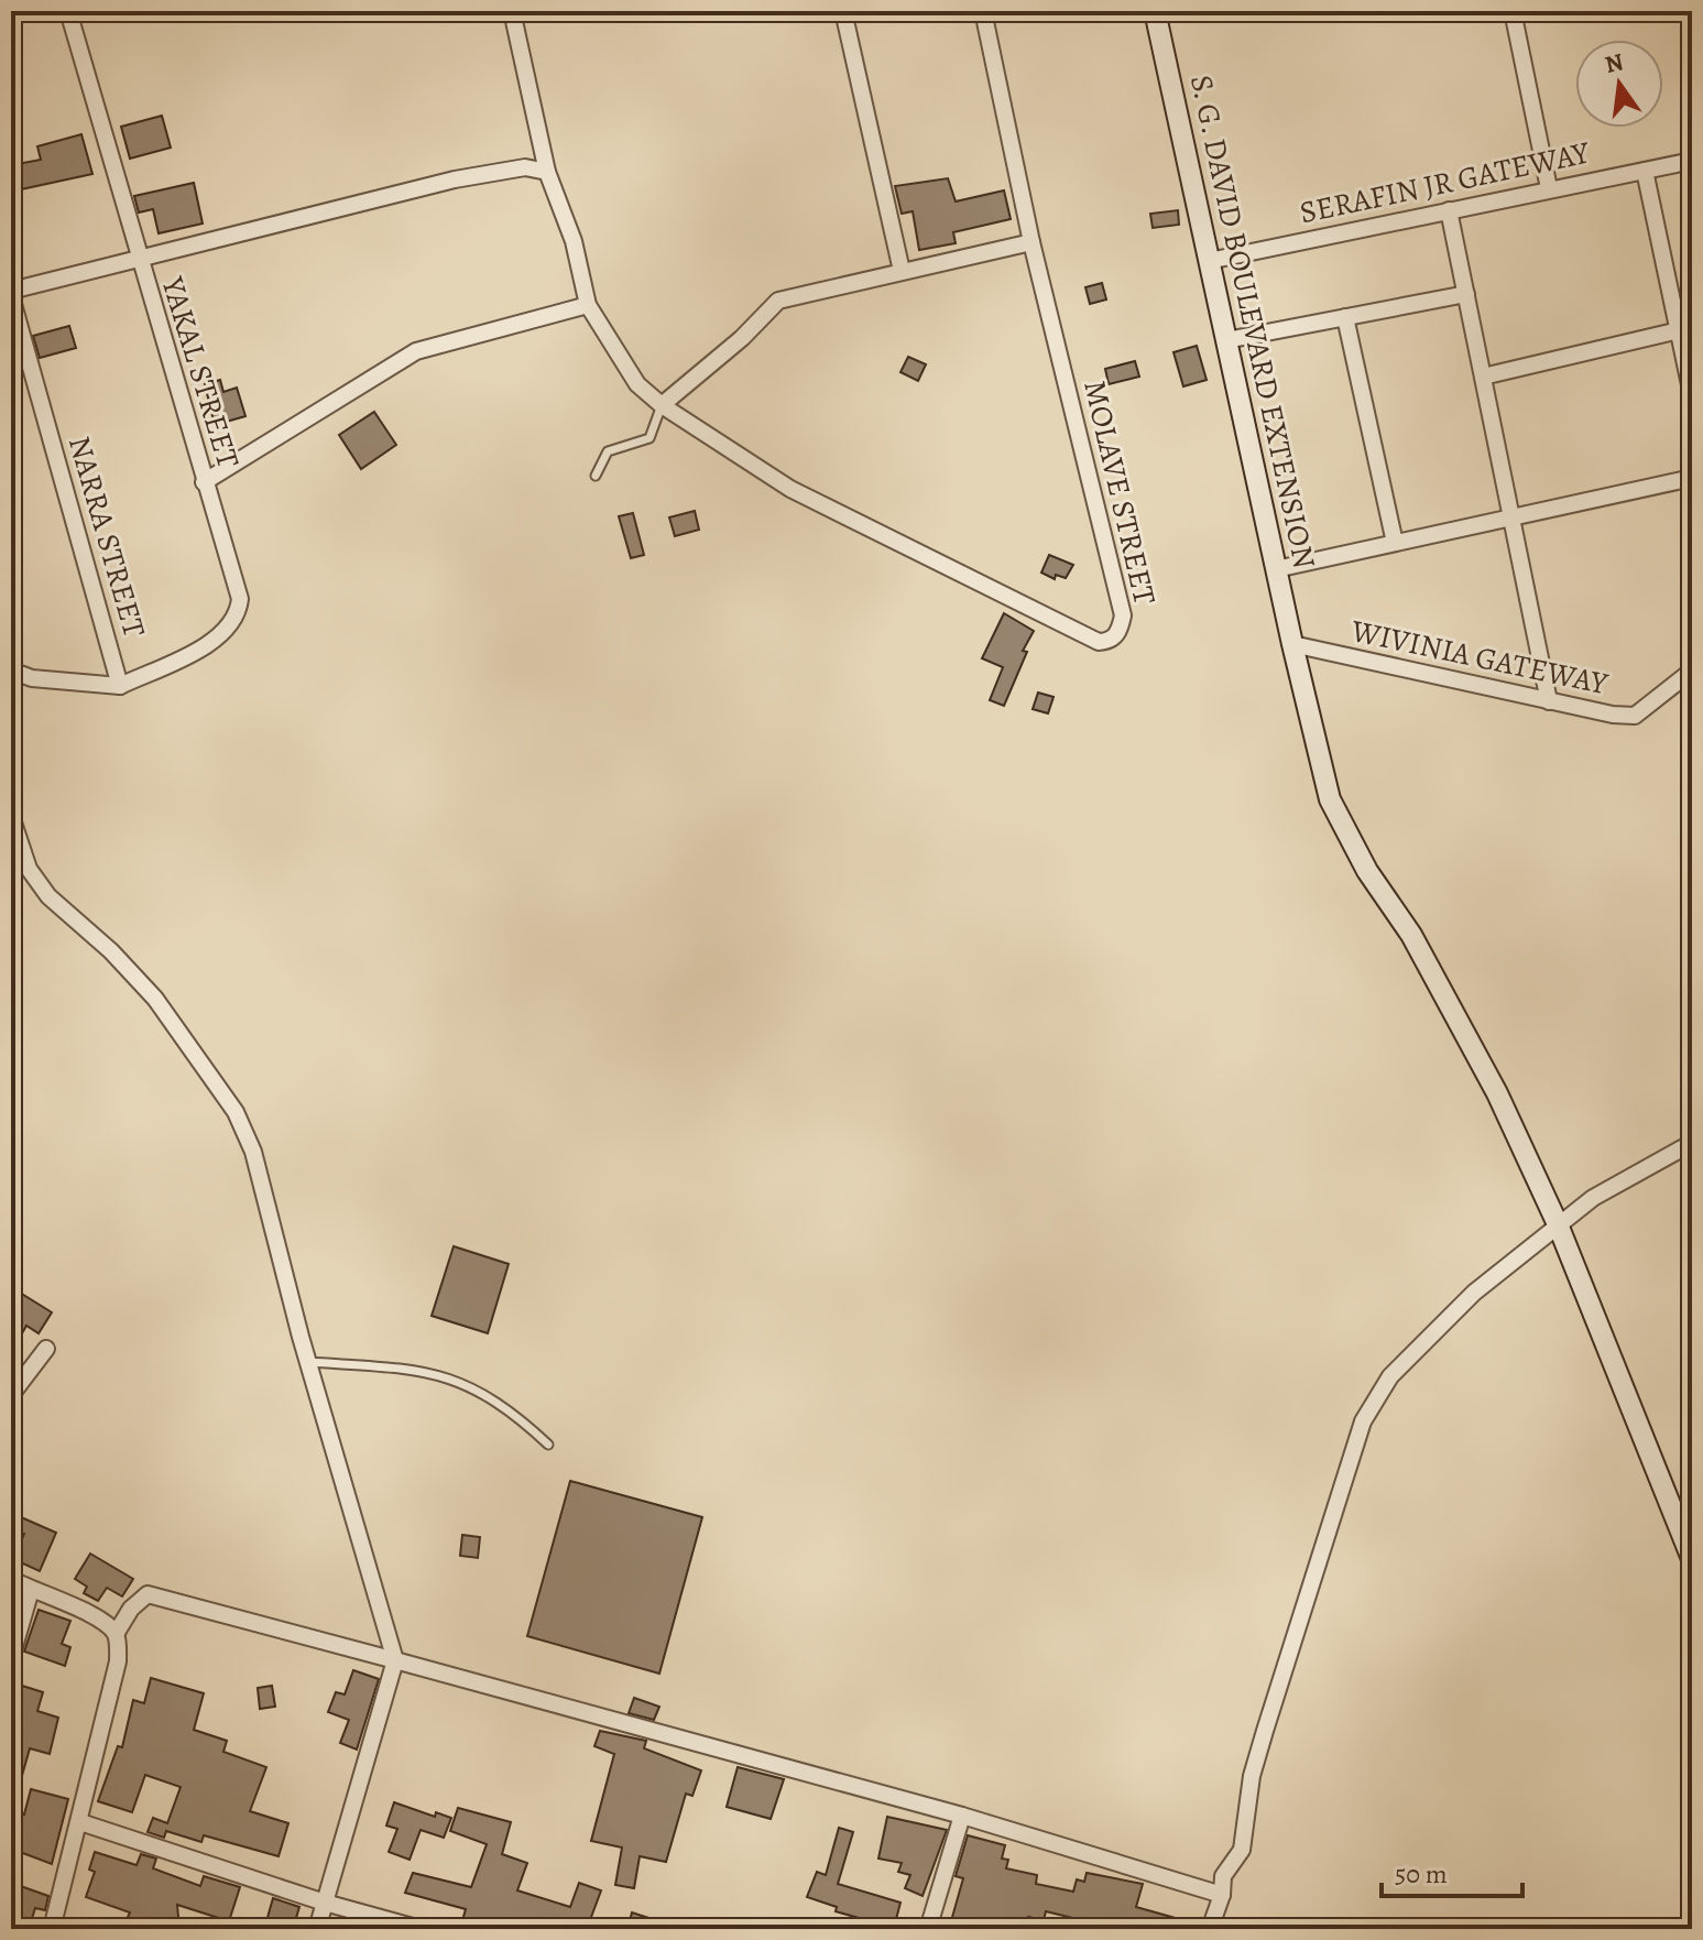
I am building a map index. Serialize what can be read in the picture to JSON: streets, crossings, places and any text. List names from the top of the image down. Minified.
{"streets":{"street":["SERAFIN JR GATEWAY","S. G. DAVID BOULEVARD EXTENSION","YAKAL STREET","MOLAVE STREET","NARRA STREET","WIVINIA GATEWAY"]},"crossings":[["SERAFIN JR GATEWAY","S. G. DAVID BOULEVARD EXTENSION"],["S. G. DAVID BOULEVARD EXTENSION","WIVINIA GATEWAY"],["YAKAL STREET","NARRA STREET"]],"scale_bar":"50 m","north":"top"}
